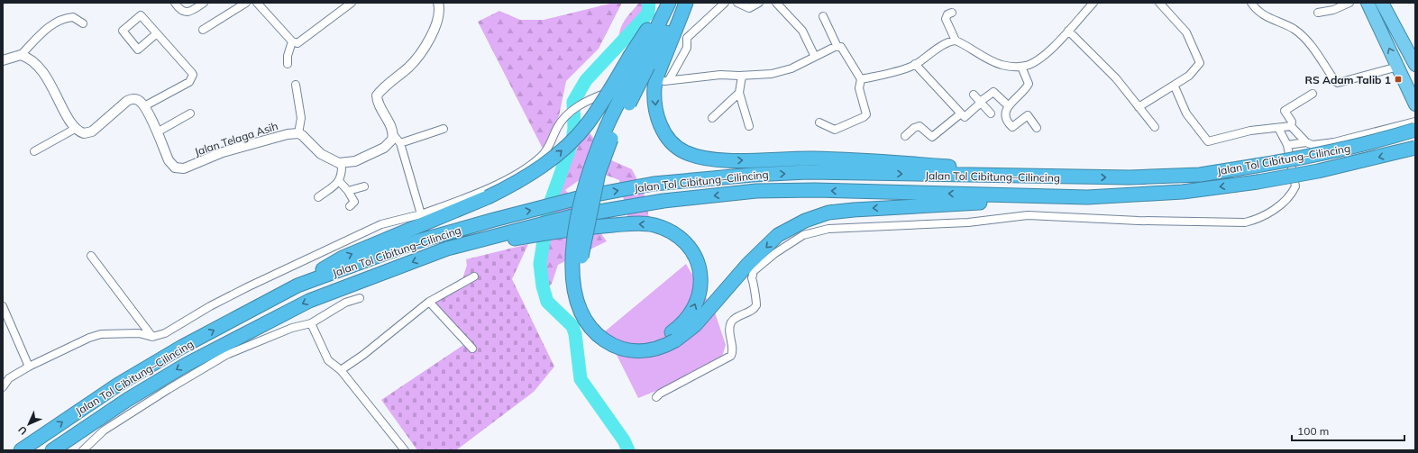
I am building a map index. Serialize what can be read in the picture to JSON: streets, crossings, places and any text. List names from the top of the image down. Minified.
{"streets":{"highway":["Jalan Tol Cibitung–Cilincing"],"street":["Jalan Telaga Asih"]},"places":{"transit":["RS Adam Talib 1"]},"scale_bar":"100 m","north":"bottom left"}
